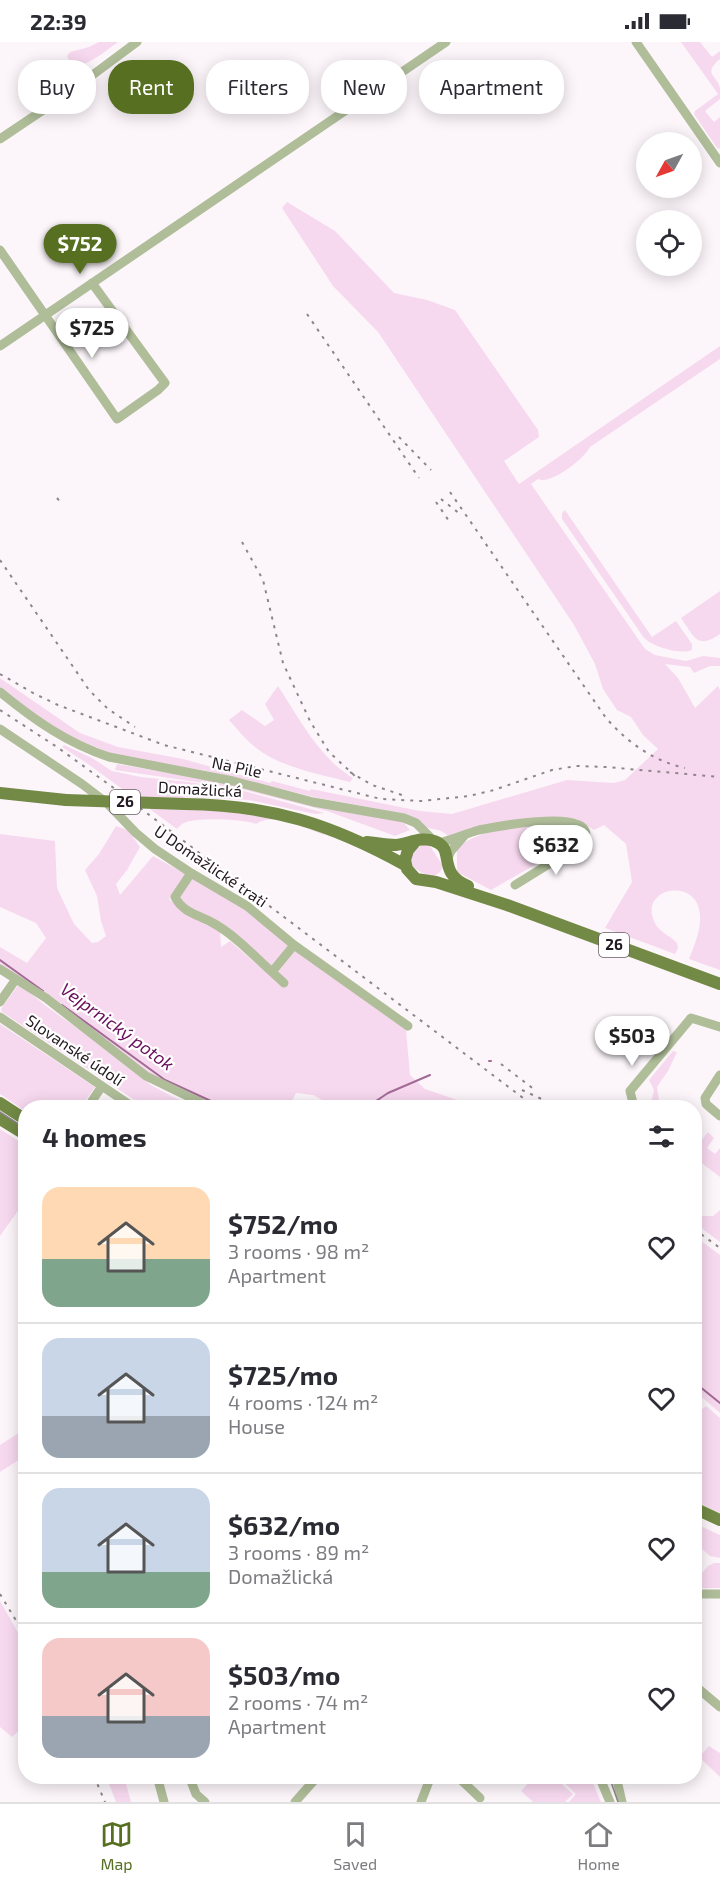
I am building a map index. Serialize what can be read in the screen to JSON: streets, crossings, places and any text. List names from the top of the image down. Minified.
{"streets":{"main road":["Domažlická","26"],"street":["Na Pile","U Domažlické trati","Slovanské údolí"]},"water":["Vejprnický potok"],"north":"bottom left","page":{"status":"22:39","chip":["Buy","Rent","Filters","New","Apartment"],"price":["$752","$725","$632","$503"],"heading":"4 homes","list":[{"name":"$752/mo","note":"3 rooms · 98 m² · Apartment"},{"name":"$725/mo","note":"4 rooms · 124 m² · House"},{"name":"$632/mo","note":"3 rooms · 89 m² · Domažlická"},{"name":"$503/mo","note":"2 rooms · 74 m² · Apartment"}],"tabs":["Map","Saved","Home"]}}
